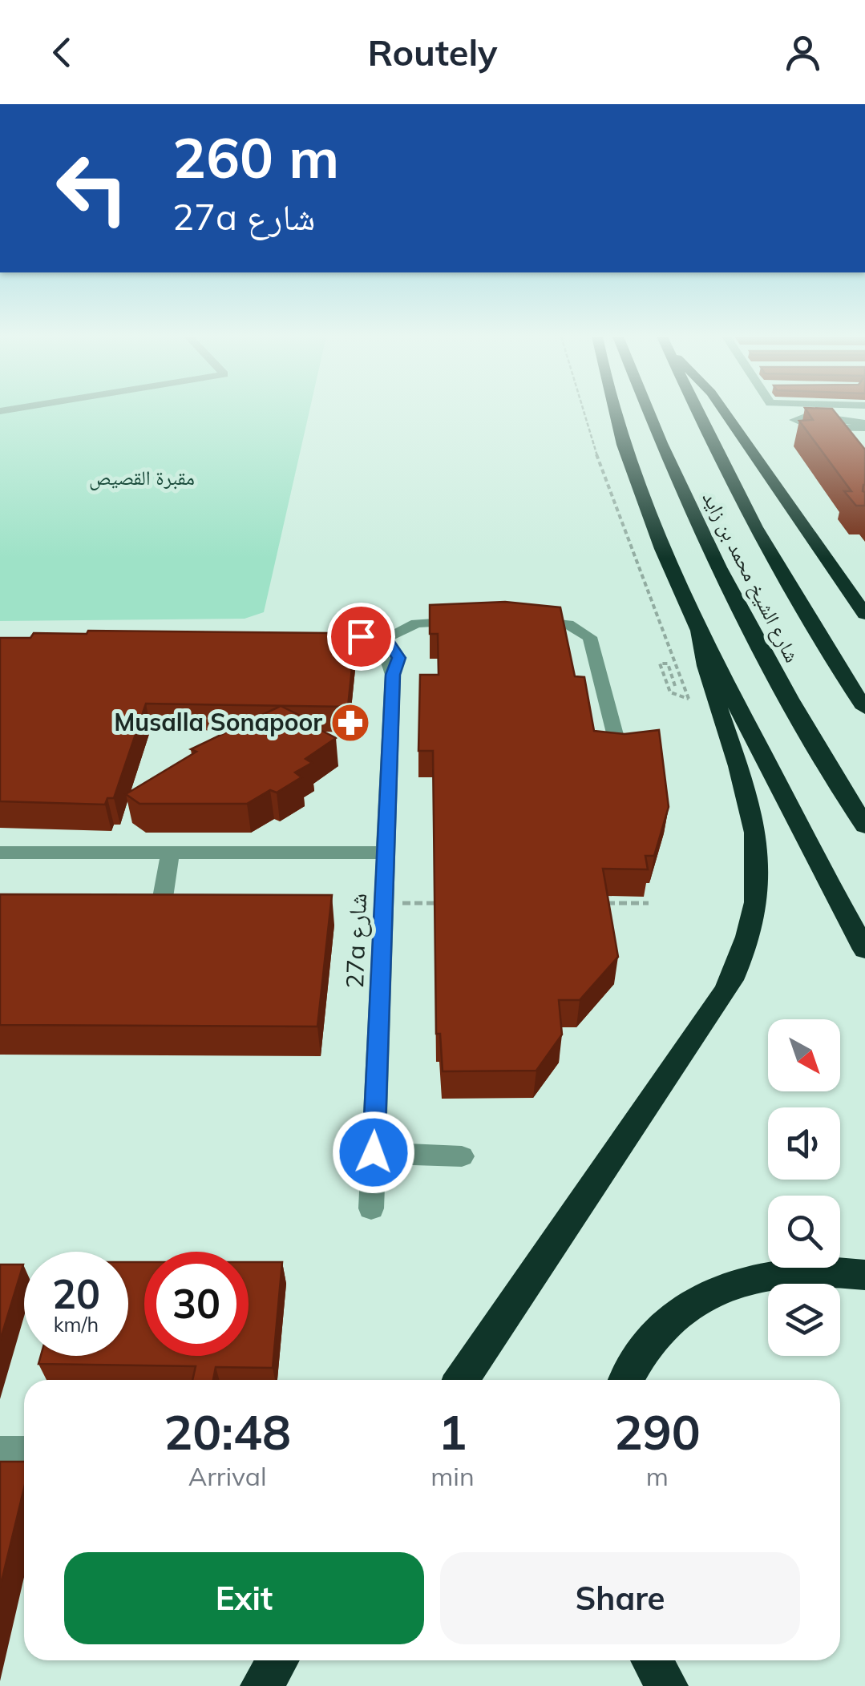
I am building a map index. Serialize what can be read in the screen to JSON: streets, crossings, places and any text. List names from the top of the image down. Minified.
{"streets":{"highway":["شارع الشيخ محمد بن زايد"],"street":["27a شارع"]},"parks":["مقبرة القصيص"],"places":{"pharmacy":["Musalla Sonapoor"]},"north":"bottom right","page":{"header":"Routely","turn":["260 m","27a شارع"],"speed":"20 km/h","limit":"30","eta":["20:48","Arrival","1","min","290","m"],"buttons":["Exit","Share"]}}
